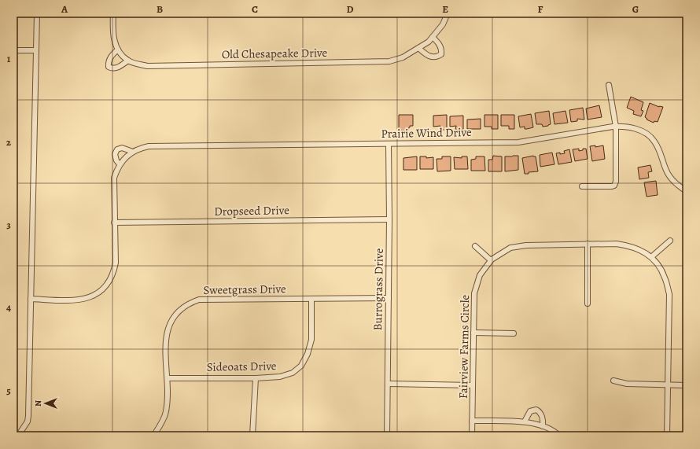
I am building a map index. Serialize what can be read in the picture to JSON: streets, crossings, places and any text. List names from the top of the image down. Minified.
{"streets":{"street":["Old Chesapeake Drive","Prairie Wind Drive","Dropseed Drive","Sweetgrass Drive","Burrograss Drive","Fairview Farms Circle","Sideoats Drive"]},"crossings":[["Prairie Wind Drive","Dropseed Drive"],["Prairie Wind Drive","Burrograss Drive"],["Dropseed Drive","Burrograss Drive"],["Sweetgrass Drive","Burrograss Drive"],["Sweetgrass Drive","Sideoats Drive"]],"north":"left","grid":{"columns":["A","B","C","D","E","F","G"],"rows":["1","2","3","4","5"]}}
